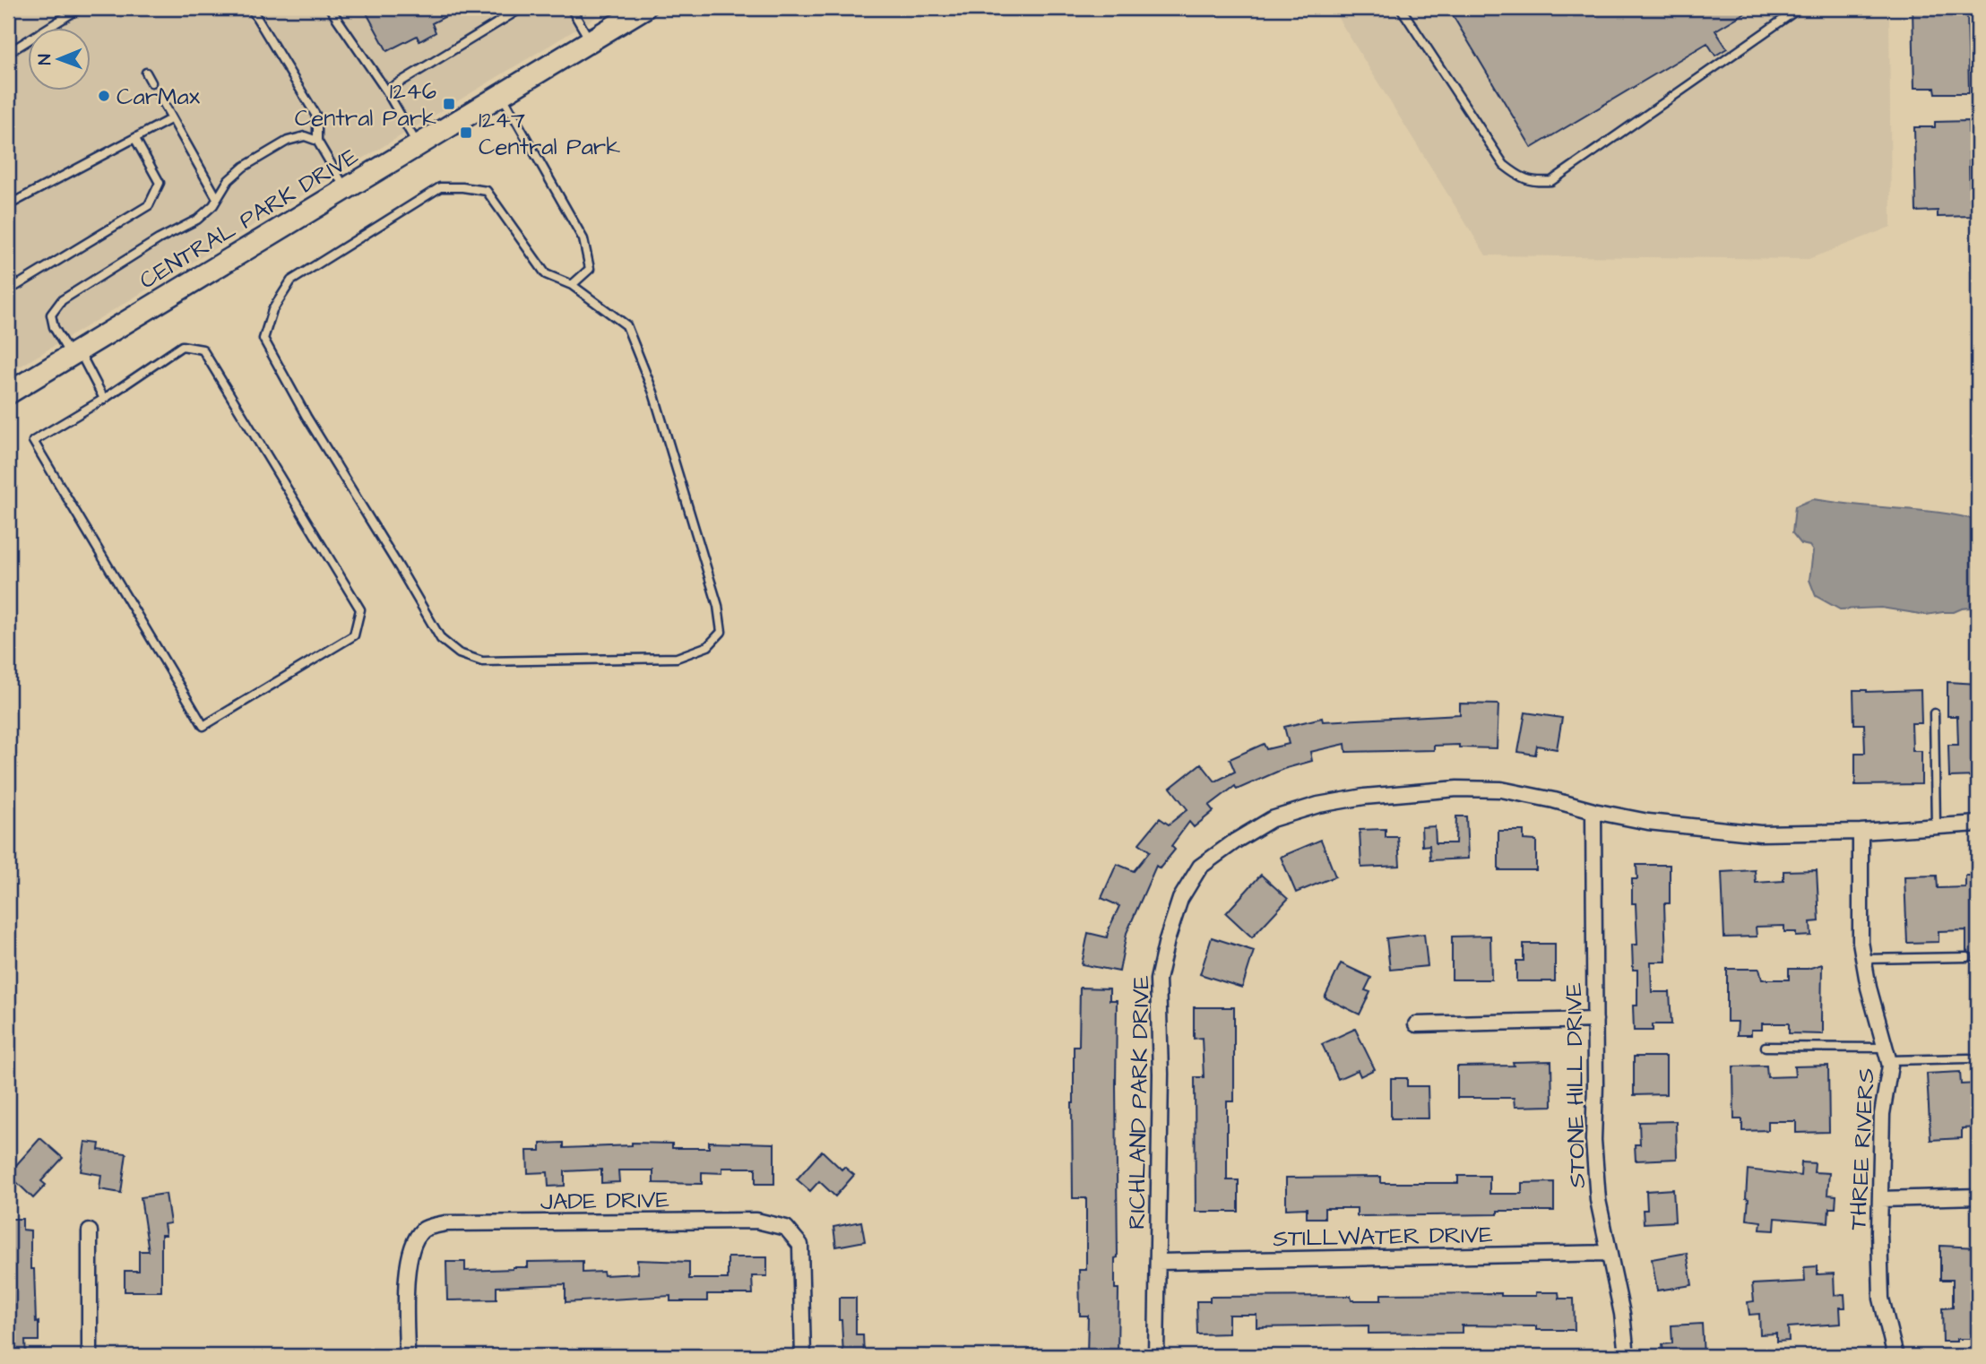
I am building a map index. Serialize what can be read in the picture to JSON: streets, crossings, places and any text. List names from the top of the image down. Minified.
{"streets":{"street":["CENTRAL PARK DRIVE","STONE HILL DRIVE","RICHLAND PARK DRIVE","THREE RIVERS","JADE DRIVE","STILLWATER DRIVE"]},"crossings":[["STONE HILL DRIVE","RICHLAND PARK DRIVE"],["STONE HILL DRIVE","STILLWATER DRIVE"],["RICHLAND PARK DRIVE","THREE RIVERS"],["RICHLAND PARK DRIVE","STILLWATER DRIVE"]],"places":{"other":["CarMax"],"transit":["1246 Central Park","1247 Central Park"]},"north":"left"}
